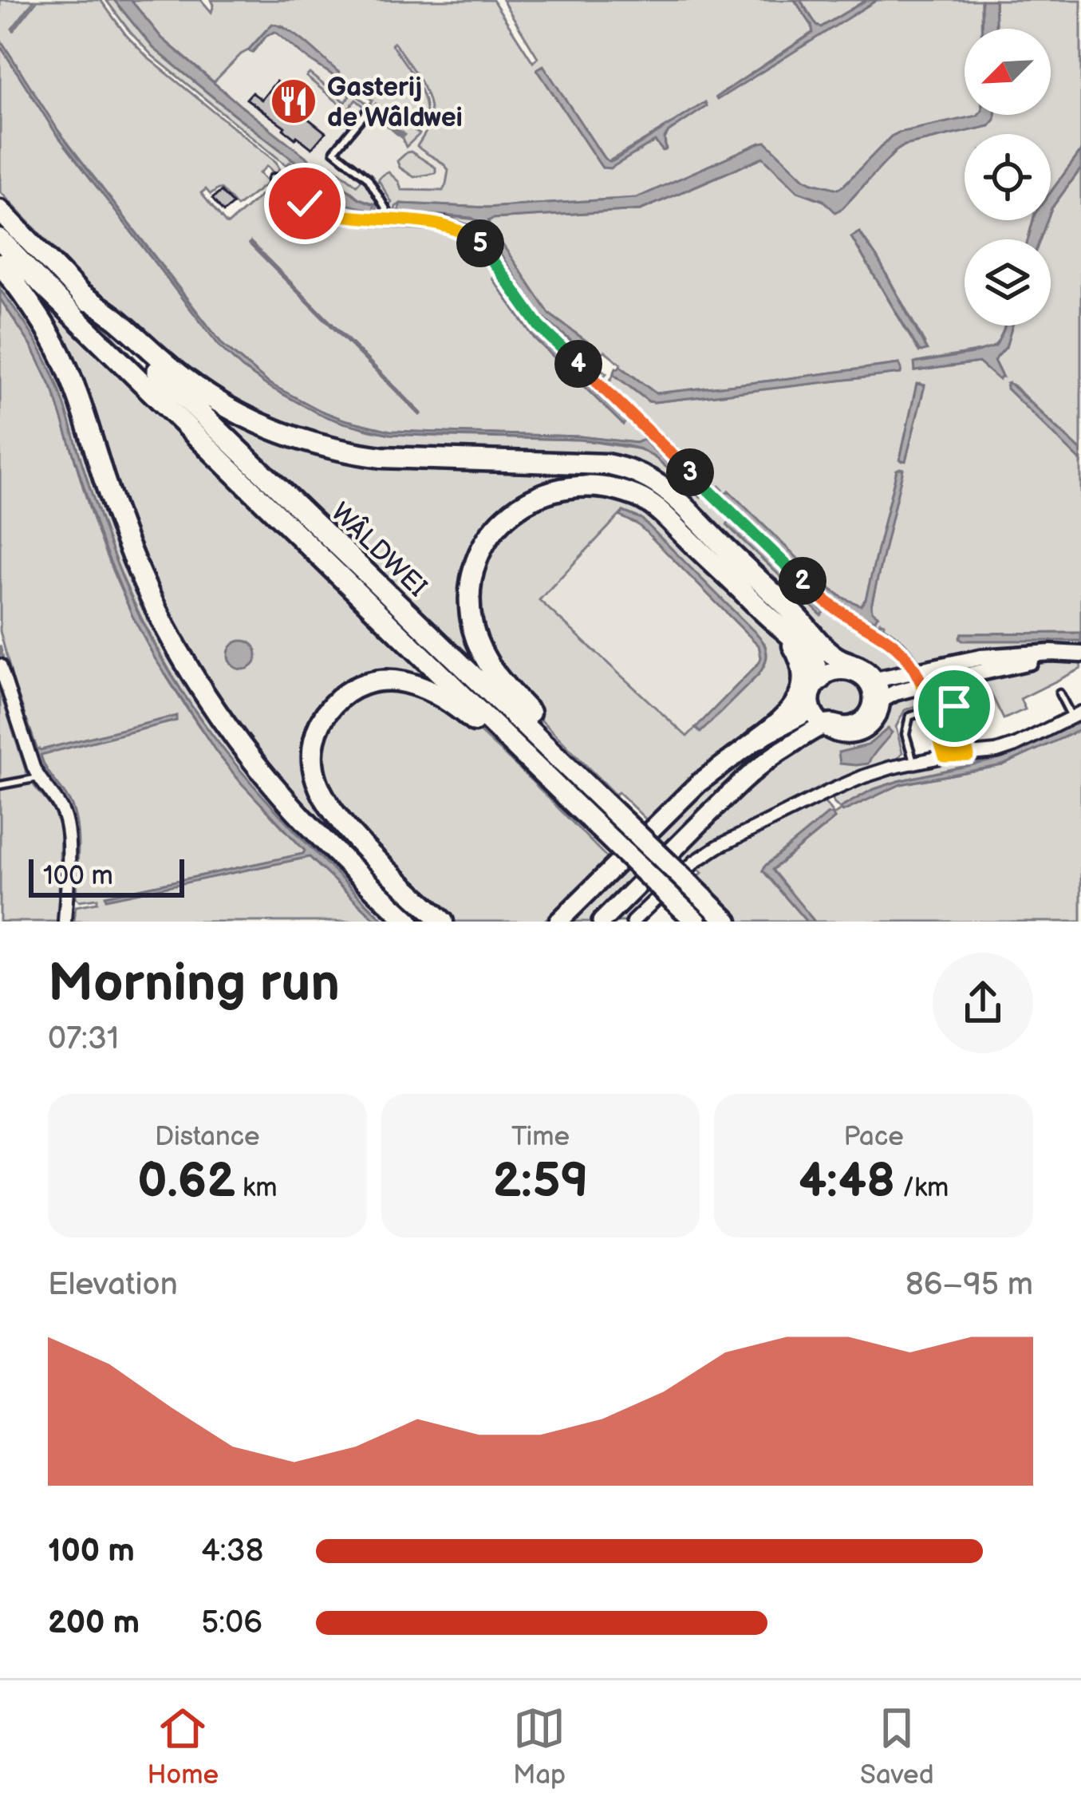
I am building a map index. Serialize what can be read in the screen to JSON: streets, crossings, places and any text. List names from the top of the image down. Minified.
{"streets":{"highway":["WÂLDWEI"]},"places":{"restaurant":["Gasterij de Wâldwei"]},"scale_bar":"100 m","north":"bottom left","page":{"pins":["5","4","3","2"],"scale":"100 m","heading":["Morning run","07:31"],"stats":[["Distance","0.62 km"],["Time","2:59"],["Pace","4:48 /km"]],"chart":["Elevation","86–95 m"],"list":[{"name":"100 m","note":"4:38"},{"name":"200 m","note":"5:06"}],"tabs":["Home","Map","Saved"]}}
